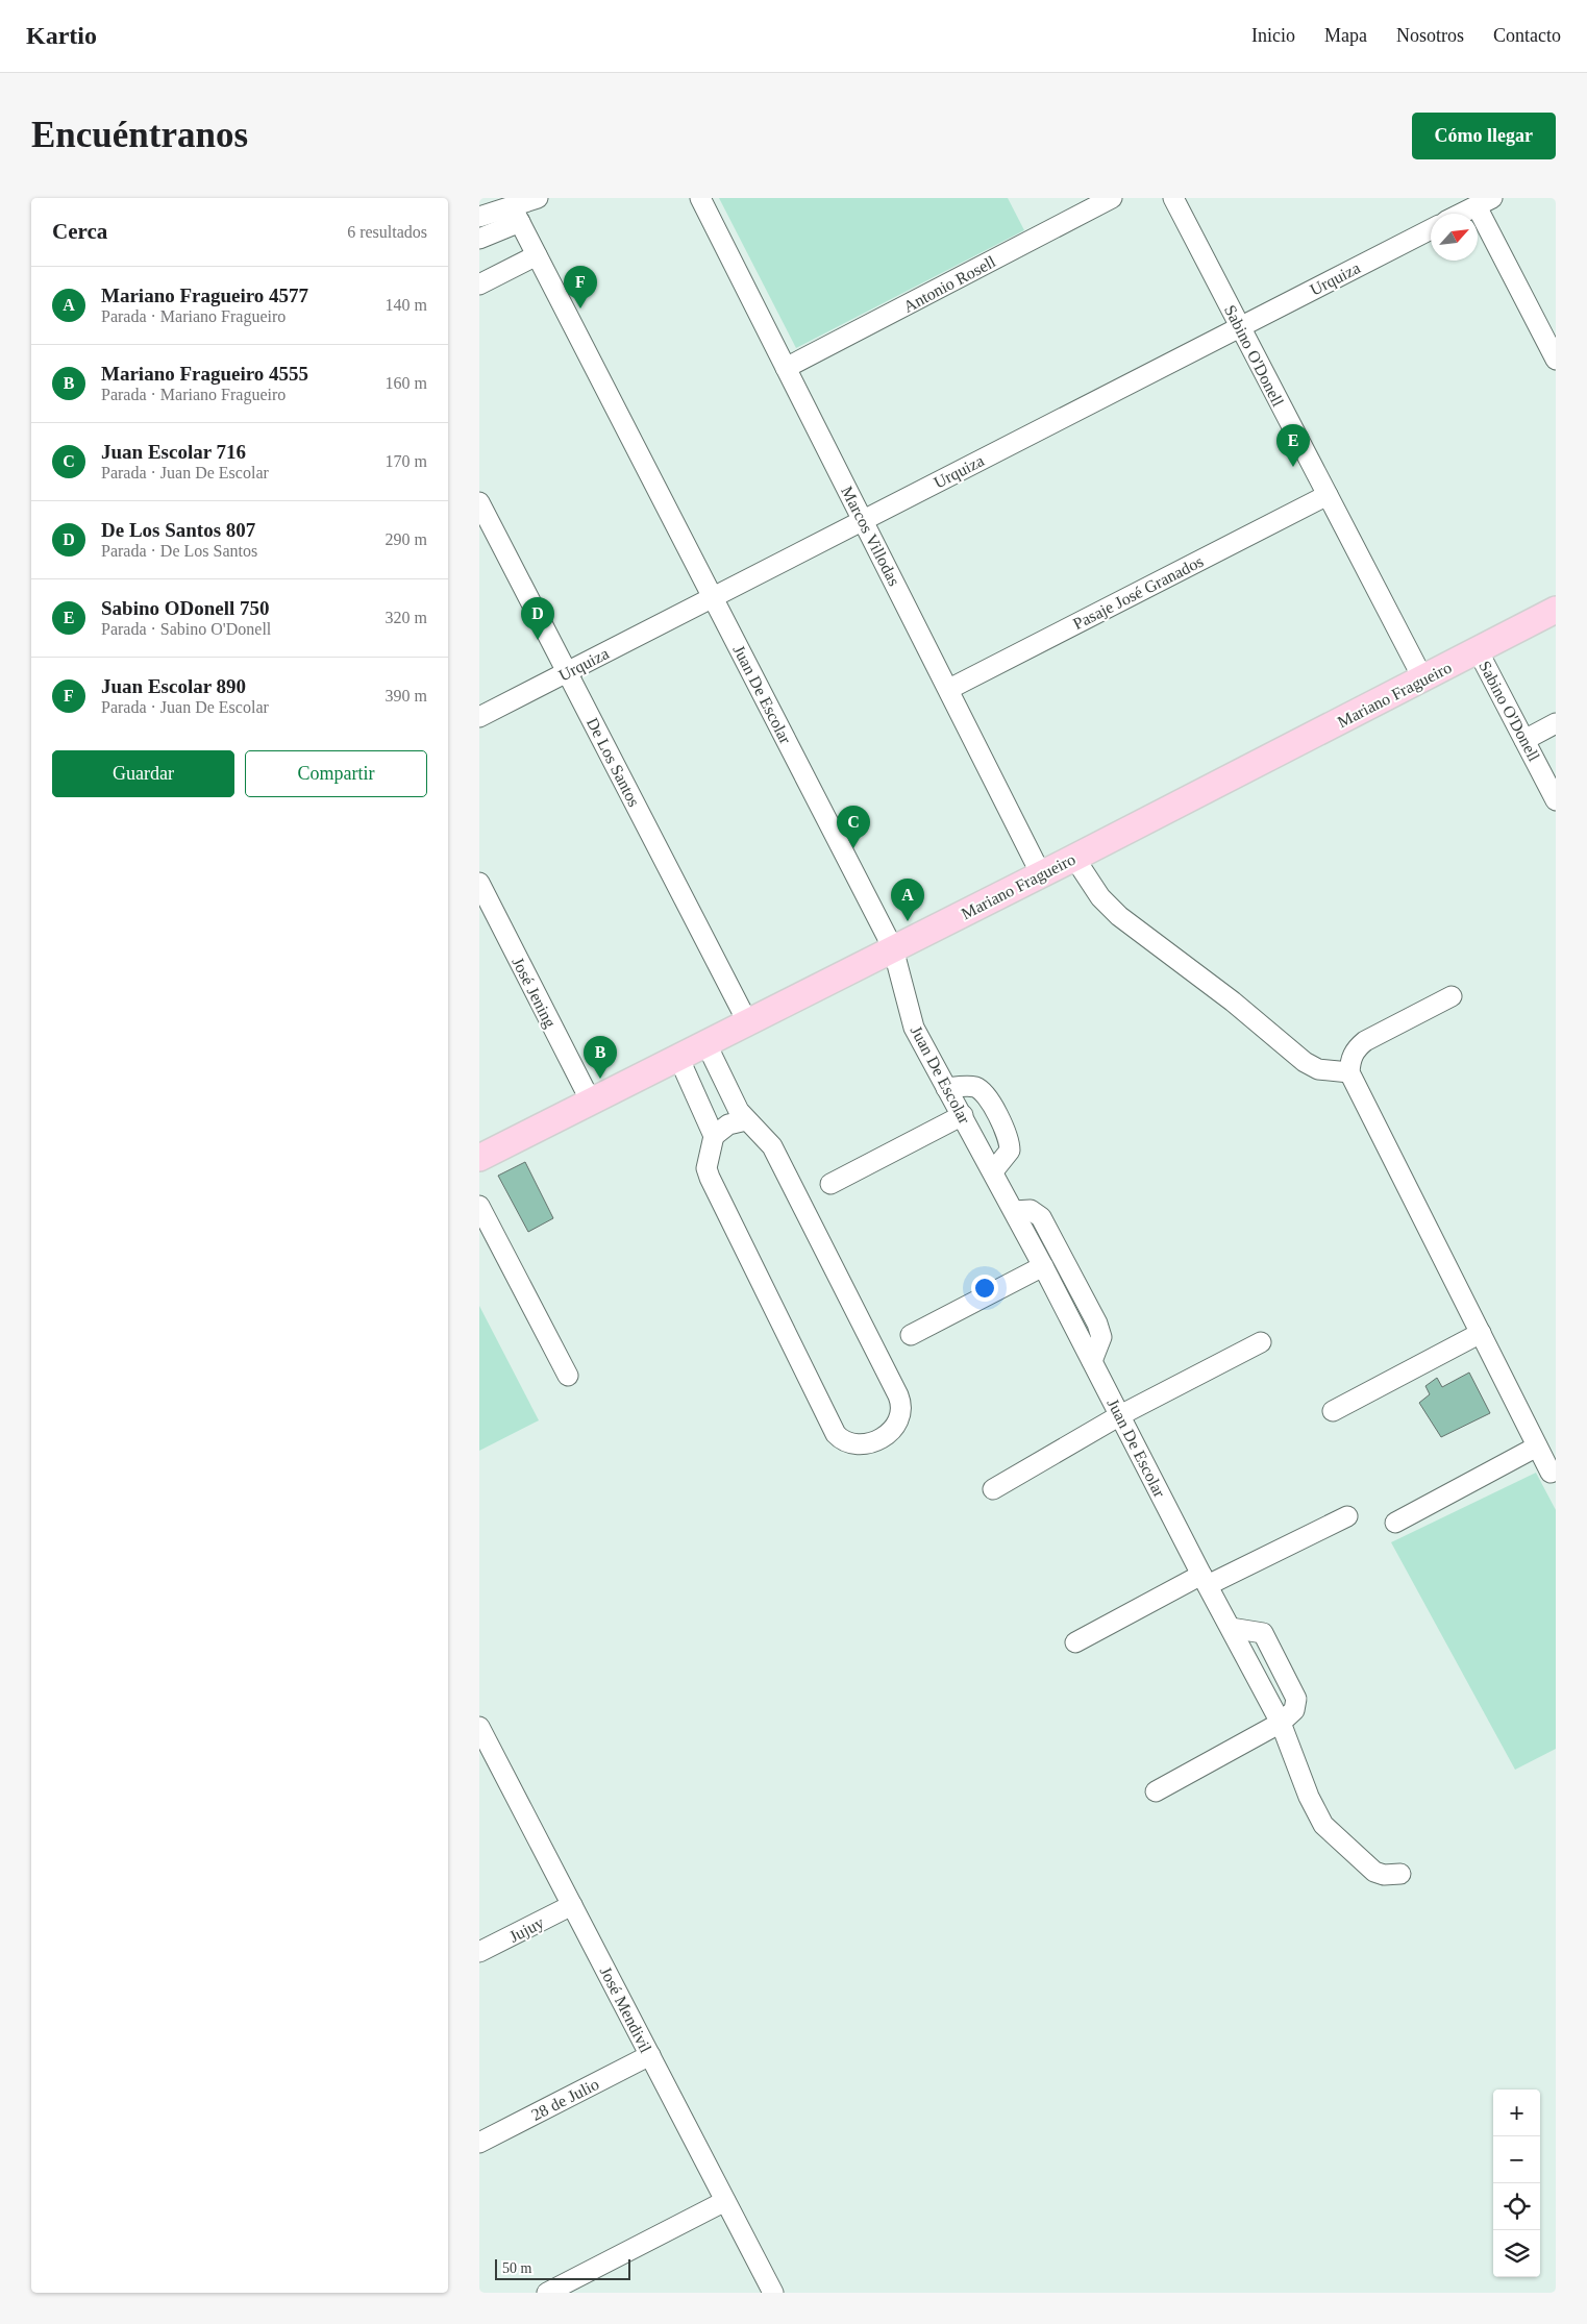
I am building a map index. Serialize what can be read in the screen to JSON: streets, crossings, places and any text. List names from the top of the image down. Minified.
{"streets":{"main road":["Mariano Fragueiro"],"street":["Urquiza","Antonio Rosell","Sabino O'Donell","Marcos Villodas","Pasaje José Granados","Juan De Escolar","De Los Santos","José Jening","Jujuy","José Mendivil","28 de Julio"]},"crossings":[["Urquiza","Sabino O'Donell"],["Urquiza","Marcos Villodas"],["Urquiza","Juan De Escolar"],["Urquiza","De Los Santos"],["Antonio Rosell","Marcos Villodas"],["Sabino O'Donell","Pasaje José Granados"],["Sabino O'Donell","Mariano Fragueiro"],["Marcos Villodas","Pasaje José Granados"],["Marcos Villodas","Mariano Fragueiro"],["Juan De Escolar","Mariano Fragueiro"],["Mariano Fragueiro","De Los Santos"],["Mariano Fragueiro","José Jening"],["Jujuy","José Mendivil"],["José Mendivil","28 de Julio"]],"scale_bar":"50 m","north":"top right","page":{"header":"Kartio","nav":["Inicio","Mapa","Nosotros","Contacto"],"buttons":["Cómo llegar",["Guardar","Compartir"]],"title":"Encuéntranos","heading":["Cerca","6 resultados"],"list":[{"mark":"A","name":"Mariano Fragueiro 4577","note":"Parada · Mariano Fragueiro","value":"140 m"},{"mark":"B","name":"Mariano Fragueiro 4555","note":"Parada · Mariano Fragueiro","value":"160 m"},{"mark":"C","name":"Juan Escolar 716","note":"Parada · Juan De Escolar","value":"170 m"},{"mark":"D","name":"De Los Santos 807","note":"Parada · De Los Santos","value":"290 m"},{"mark":"E","name":"Sabino ODonell 750","note":"Parada · Sabino O'Donell","value":"320 m"},{"mark":"F","name":"Juan Escolar 890","note":"Parada · Juan De Escolar","value":"390 m"}],"pins":["F","E","D","C","A","B"],"map_buttons":["+","−"],"scale":"50 m"}}
